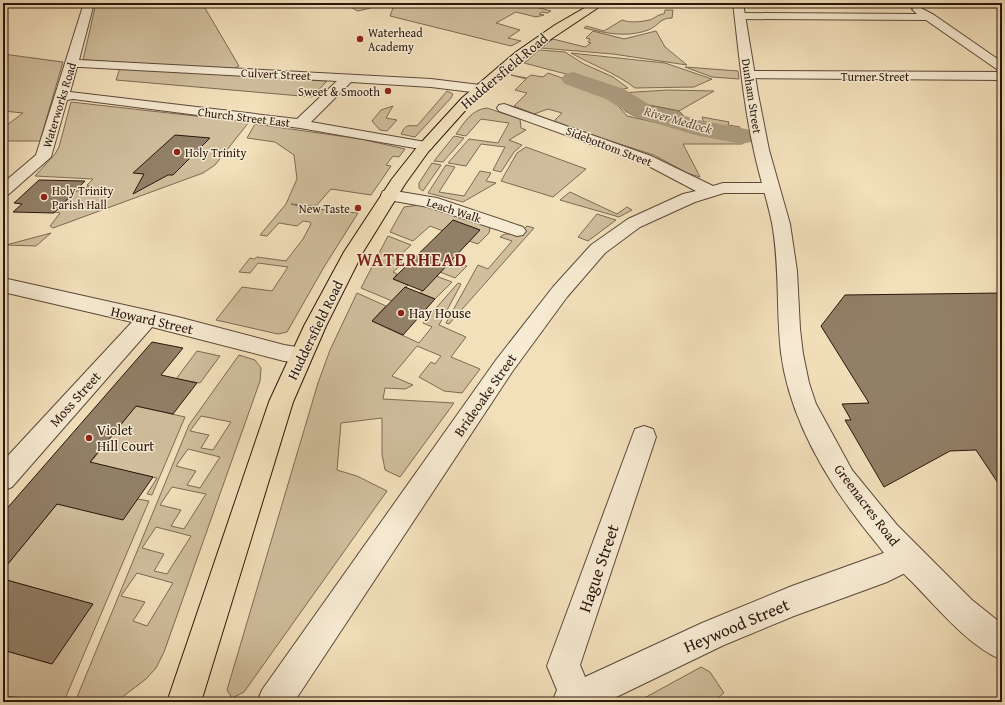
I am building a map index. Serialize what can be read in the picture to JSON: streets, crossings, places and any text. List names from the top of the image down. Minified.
{"streets":{"main road":["Huddersfield Road"],"street":["Culvert Street","Turner Street","Dunham Street","Waterworks Road","Church Street East","Sidebottom Street","Leach Walk","Howard Street","Brideoake Street","Moss Street","Greenacres Road","Hague Street","Heywood Street"]},"crossings":[["Huddersfield Road","Culvert Street"],["Huddersfield Road","Church Street East"],["Huddersfield Road","Leach Walk"],["Huddersfield Road","Howard Street"],["Culvert Street","Waterworks Road"],["Turner Street","Dunham Street"],["Dunham Street","Brideoake Street"],["Dunham Street","Greenacres Road"],["Waterworks Road","Church Street East"],["Sidebottom Street","Brideoake Street"],["Howard Street","Moss Street"],["Brideoake Street","Greenacres Road"],["Greenacres Road","Heywood Street"],["Hague Street","Heywood Street"]],"districts":["WATERHEAD"],"water":["River Medlock"],"places":["Waterhead Academy","Sweet & Smooth","Holy Trinity","Holy Trinity Parish Hall","New Taste","Hay House","Violet Hill Court"]}
